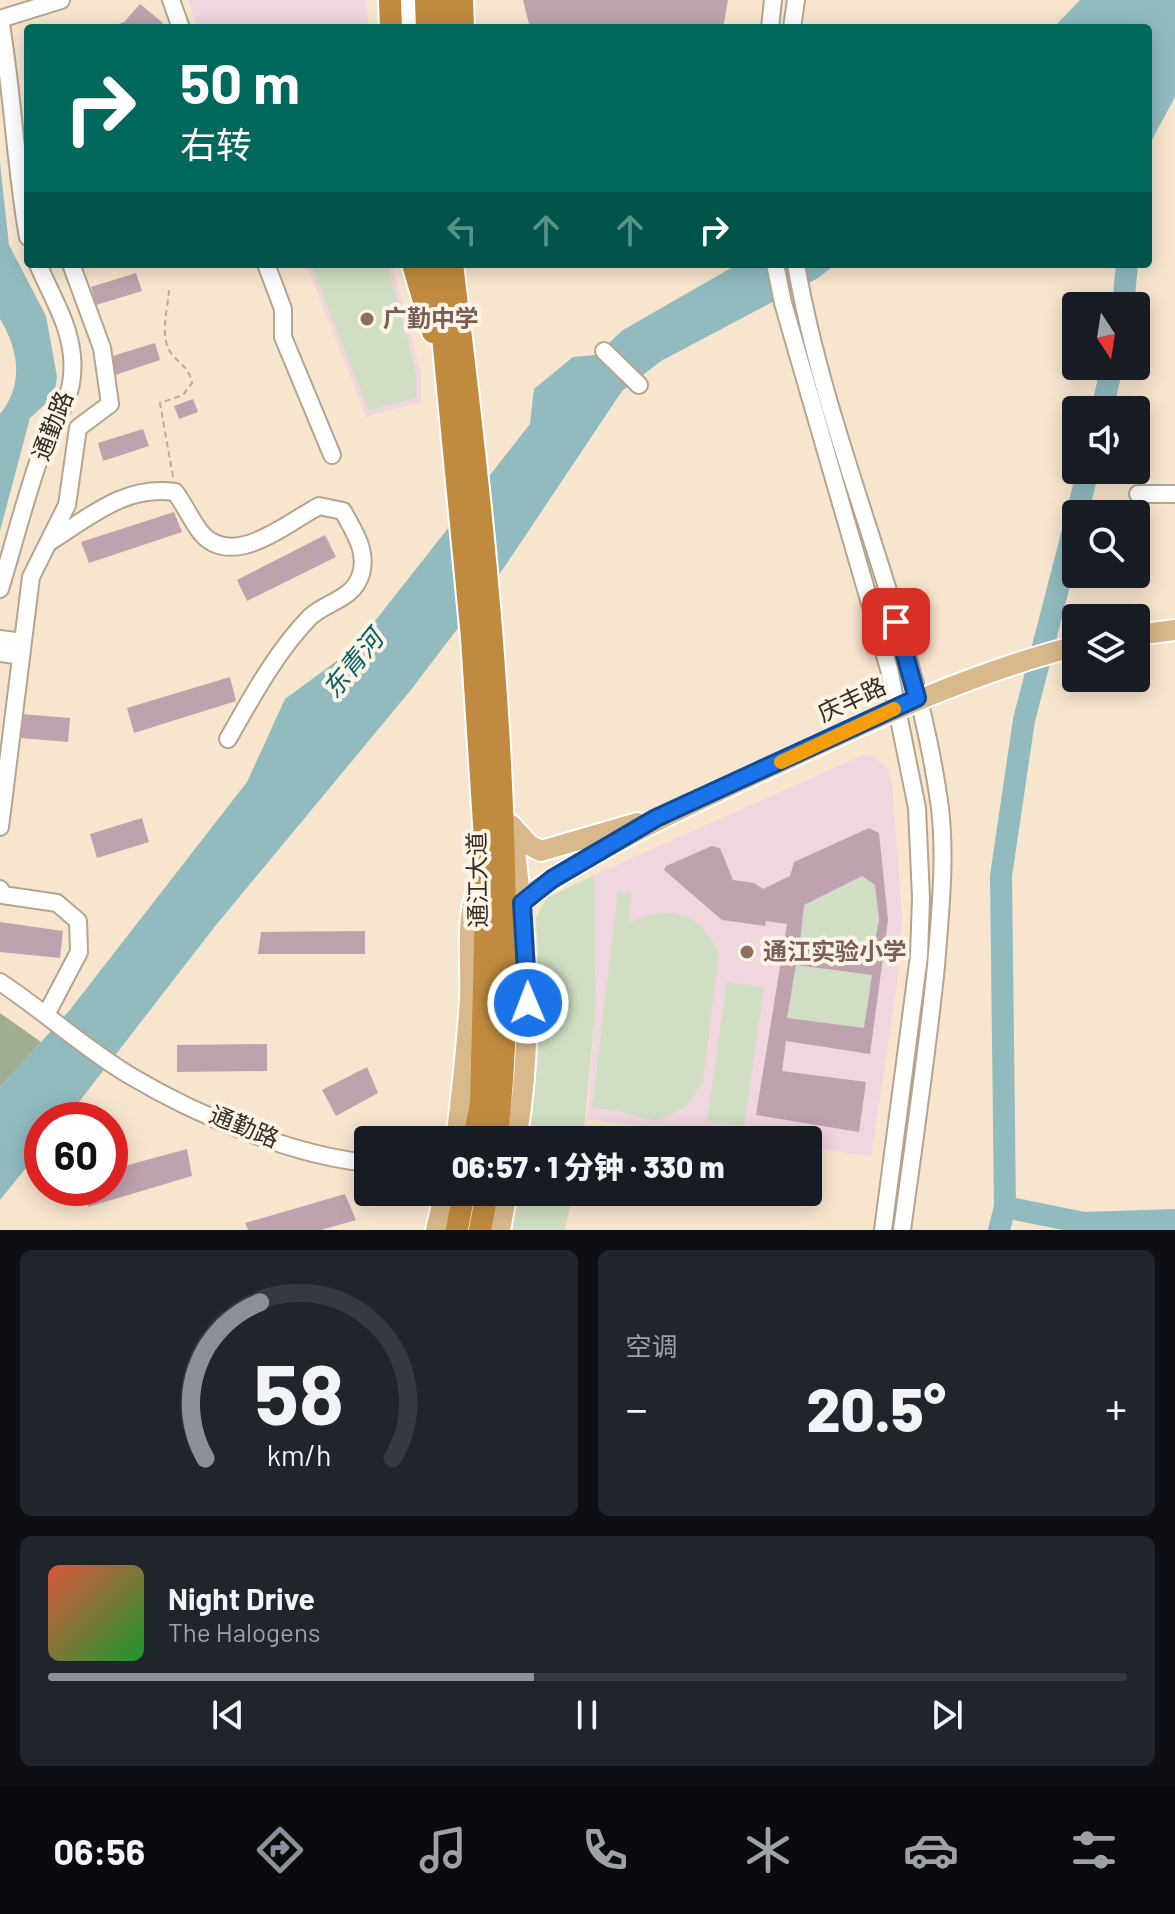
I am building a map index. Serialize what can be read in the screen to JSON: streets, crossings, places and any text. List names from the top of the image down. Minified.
{"streets":{"highway":["通江大道"],"main road":["庆丰路"],"street":["通勤路"]},"water":["东青河"],"places":["广勤中学","通江实验小学"],"north":"bottom","page":{"turn":["50 m","右转"],"limit":"60","trip":"06:57 · 1 分钟 · 330 m","tile":"空调","heat":["−","20.5°","+"],"song":["Night Drive","The Halogens"],"tabs":"06:56","gauge":["58","km/h"]}}
